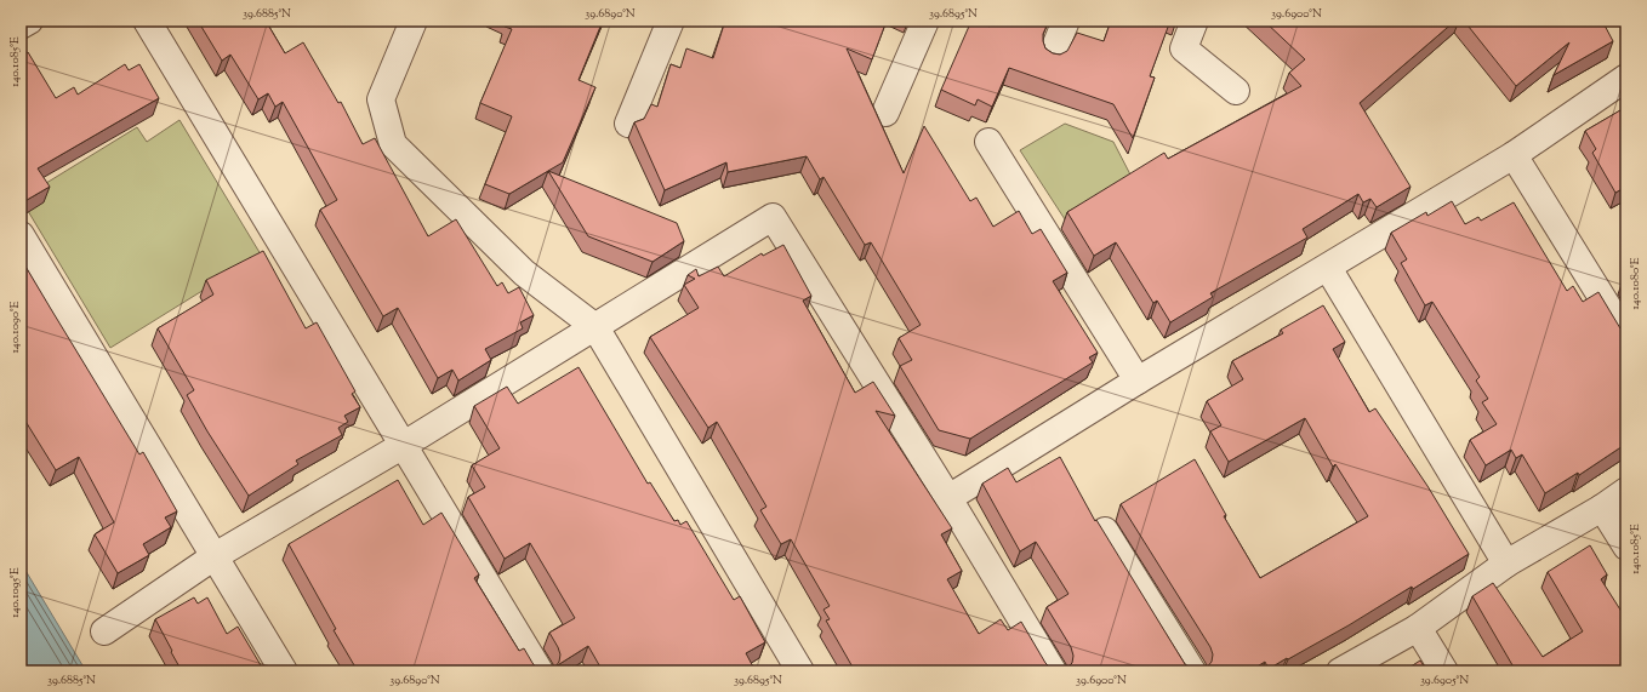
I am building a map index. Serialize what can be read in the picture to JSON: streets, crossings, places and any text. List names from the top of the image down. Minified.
{"coordinates":["39.6885°N","39.6890°N","39.6895°N","39.6900°N","140.1085°E","140.1080°E","140.1090°E","140.1095°E","39.6905°N"]}
